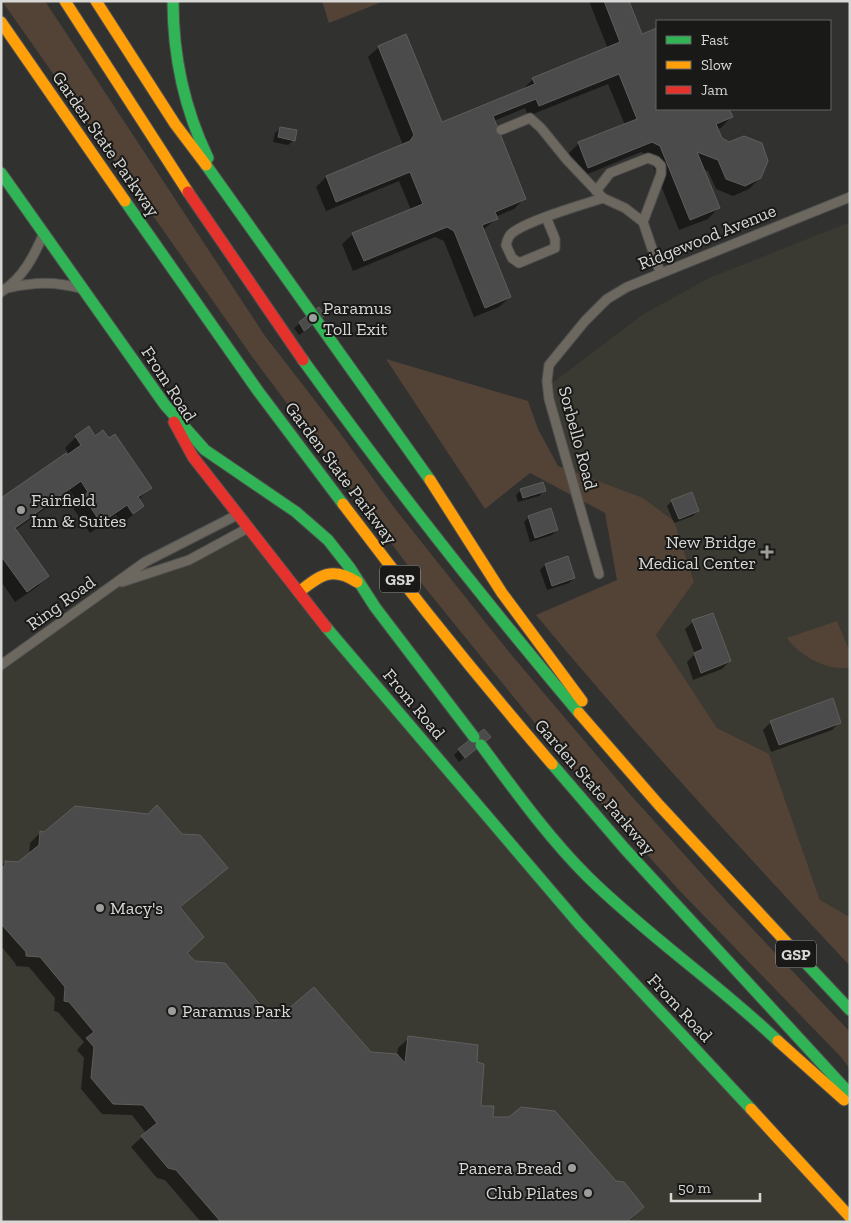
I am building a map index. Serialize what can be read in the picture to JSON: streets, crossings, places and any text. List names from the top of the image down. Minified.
{"streets":{"main road":["Garden State Parkway","From Road","GSP"],"street":["Ridgewood Avenue","Sorbello Road","Ring Road"]},"crossings":[["Ridgewood Avenue","Sorbello Road"],["From Road","Ring Road"]],"places":{"other":["Paramus Toll Exit","Fairfield Inn & Suites","Macy's","Paramus Park","Panera Bread","Club Pilates"],"health":["New Bridge Medical Center"]},"legend":["Fast","Slow","Jam"],"scale_bar":"50 m"}
